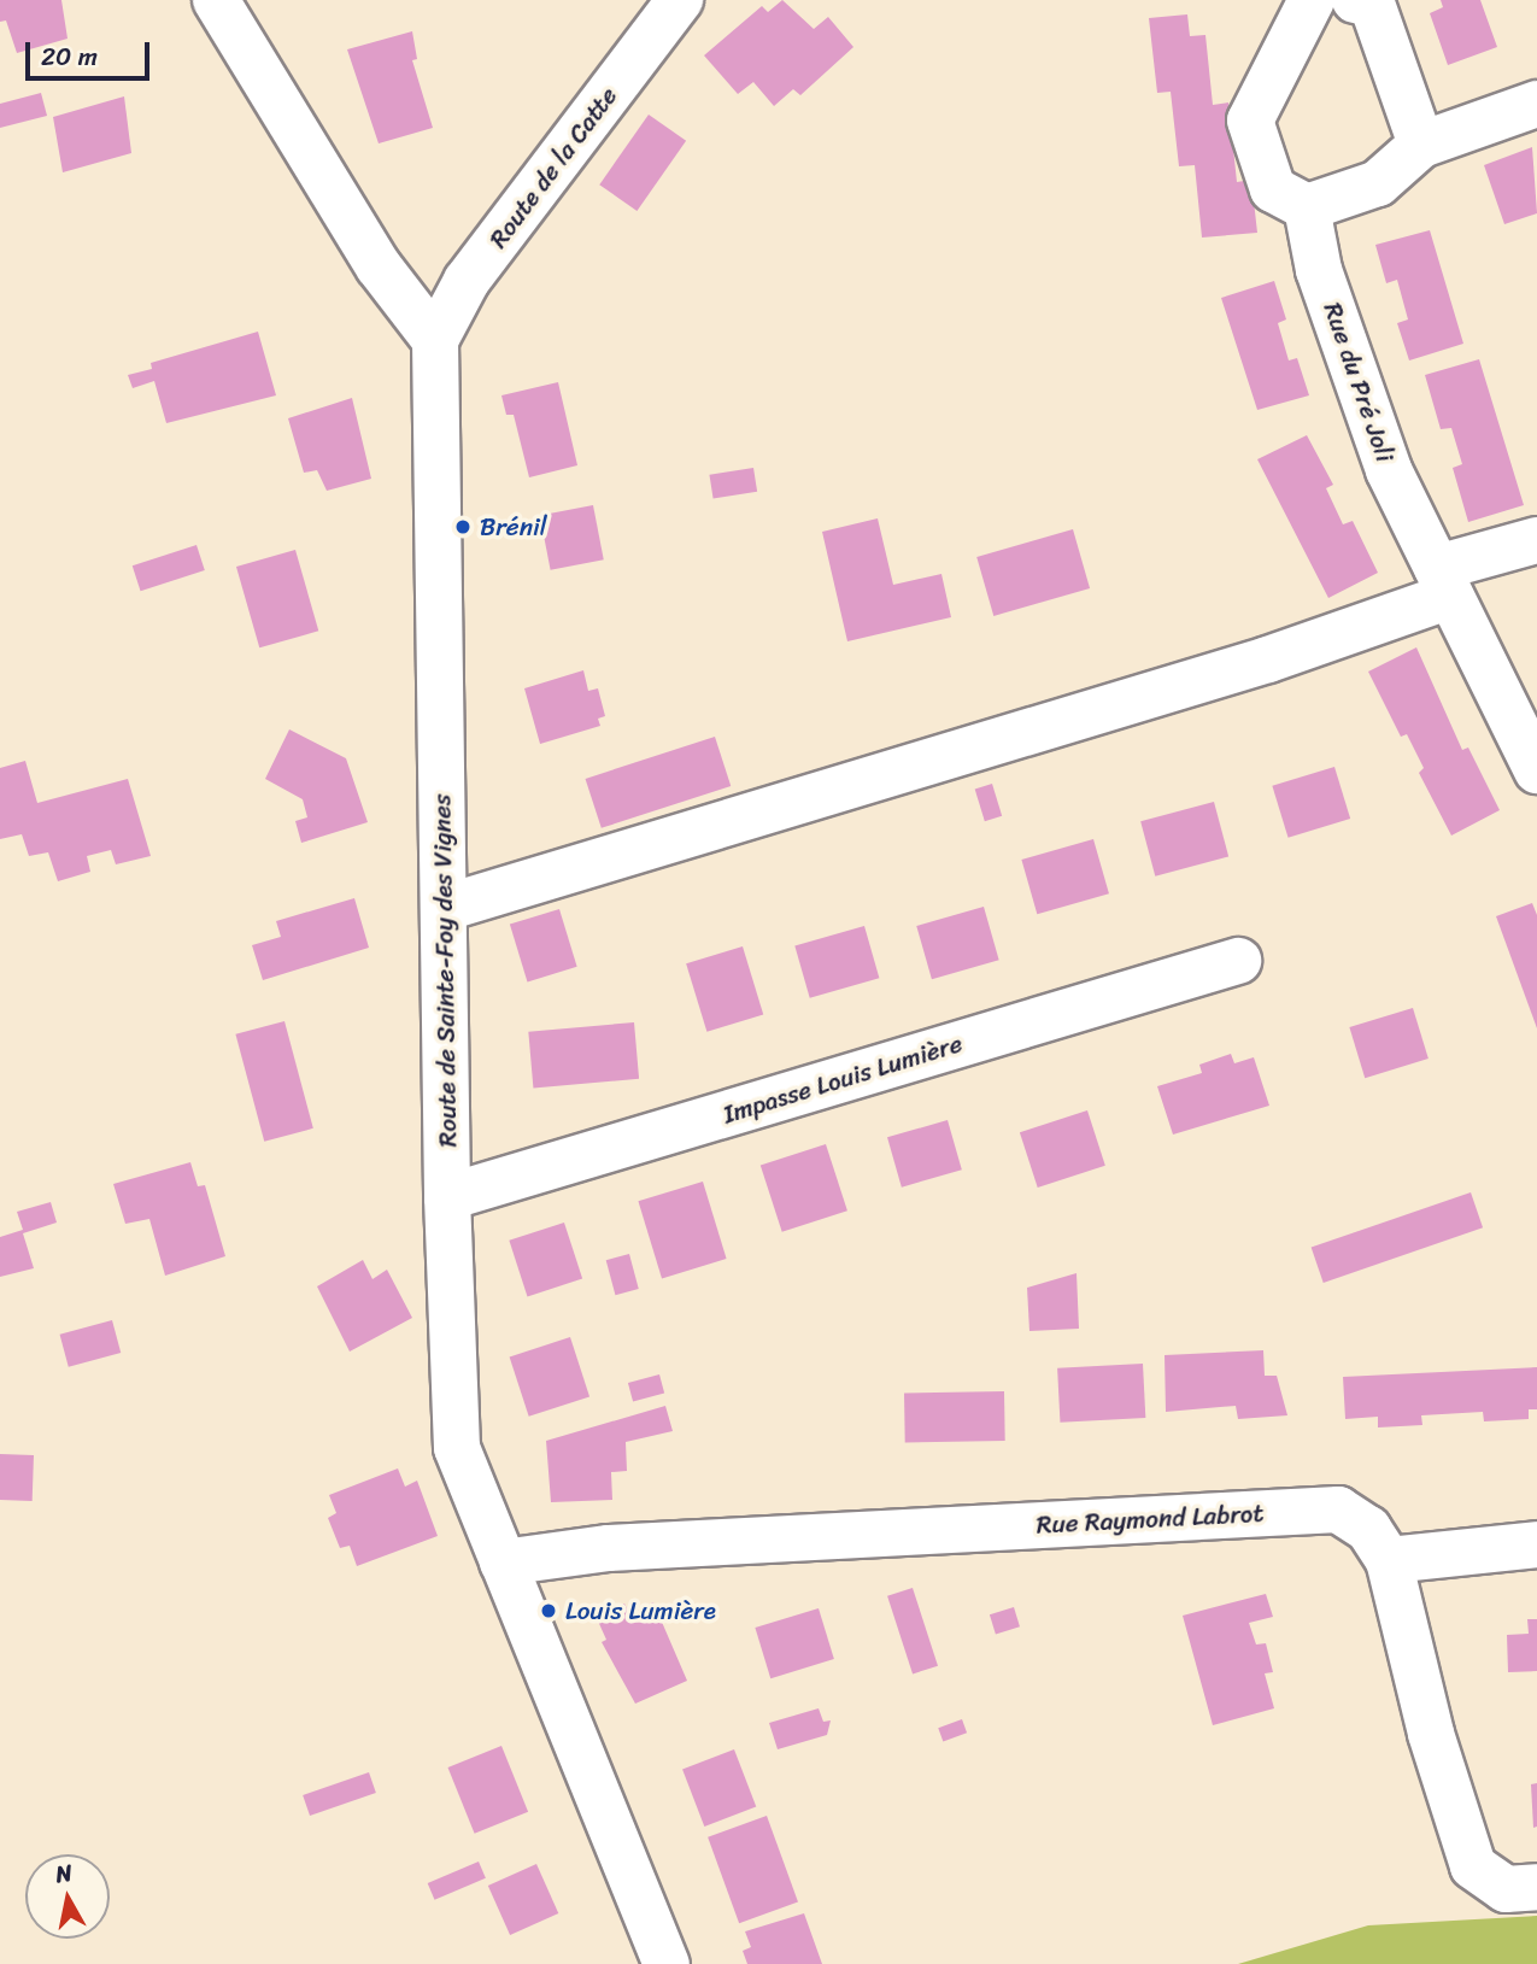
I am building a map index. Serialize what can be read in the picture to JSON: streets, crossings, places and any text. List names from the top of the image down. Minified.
{"streets":{"street":["Route de la Catte","Rue du Pré Joli","Route de Sainte-Foy des Vignes","Impasse Louis Lumière","Rue Raymond Labrot"]},"crossings":[["Route de la Catte","Route de Sainte-Foy des Vignes"],["Route de Sainte-Foy des Vignes","Impasse Louis Lumière"],["Route de Sainte-Foy des Vignes","Rue Raymond Labrot"]],"places":["Brénil","Louis Lumière"],"scale_bar":"20 m","north":"top"}
